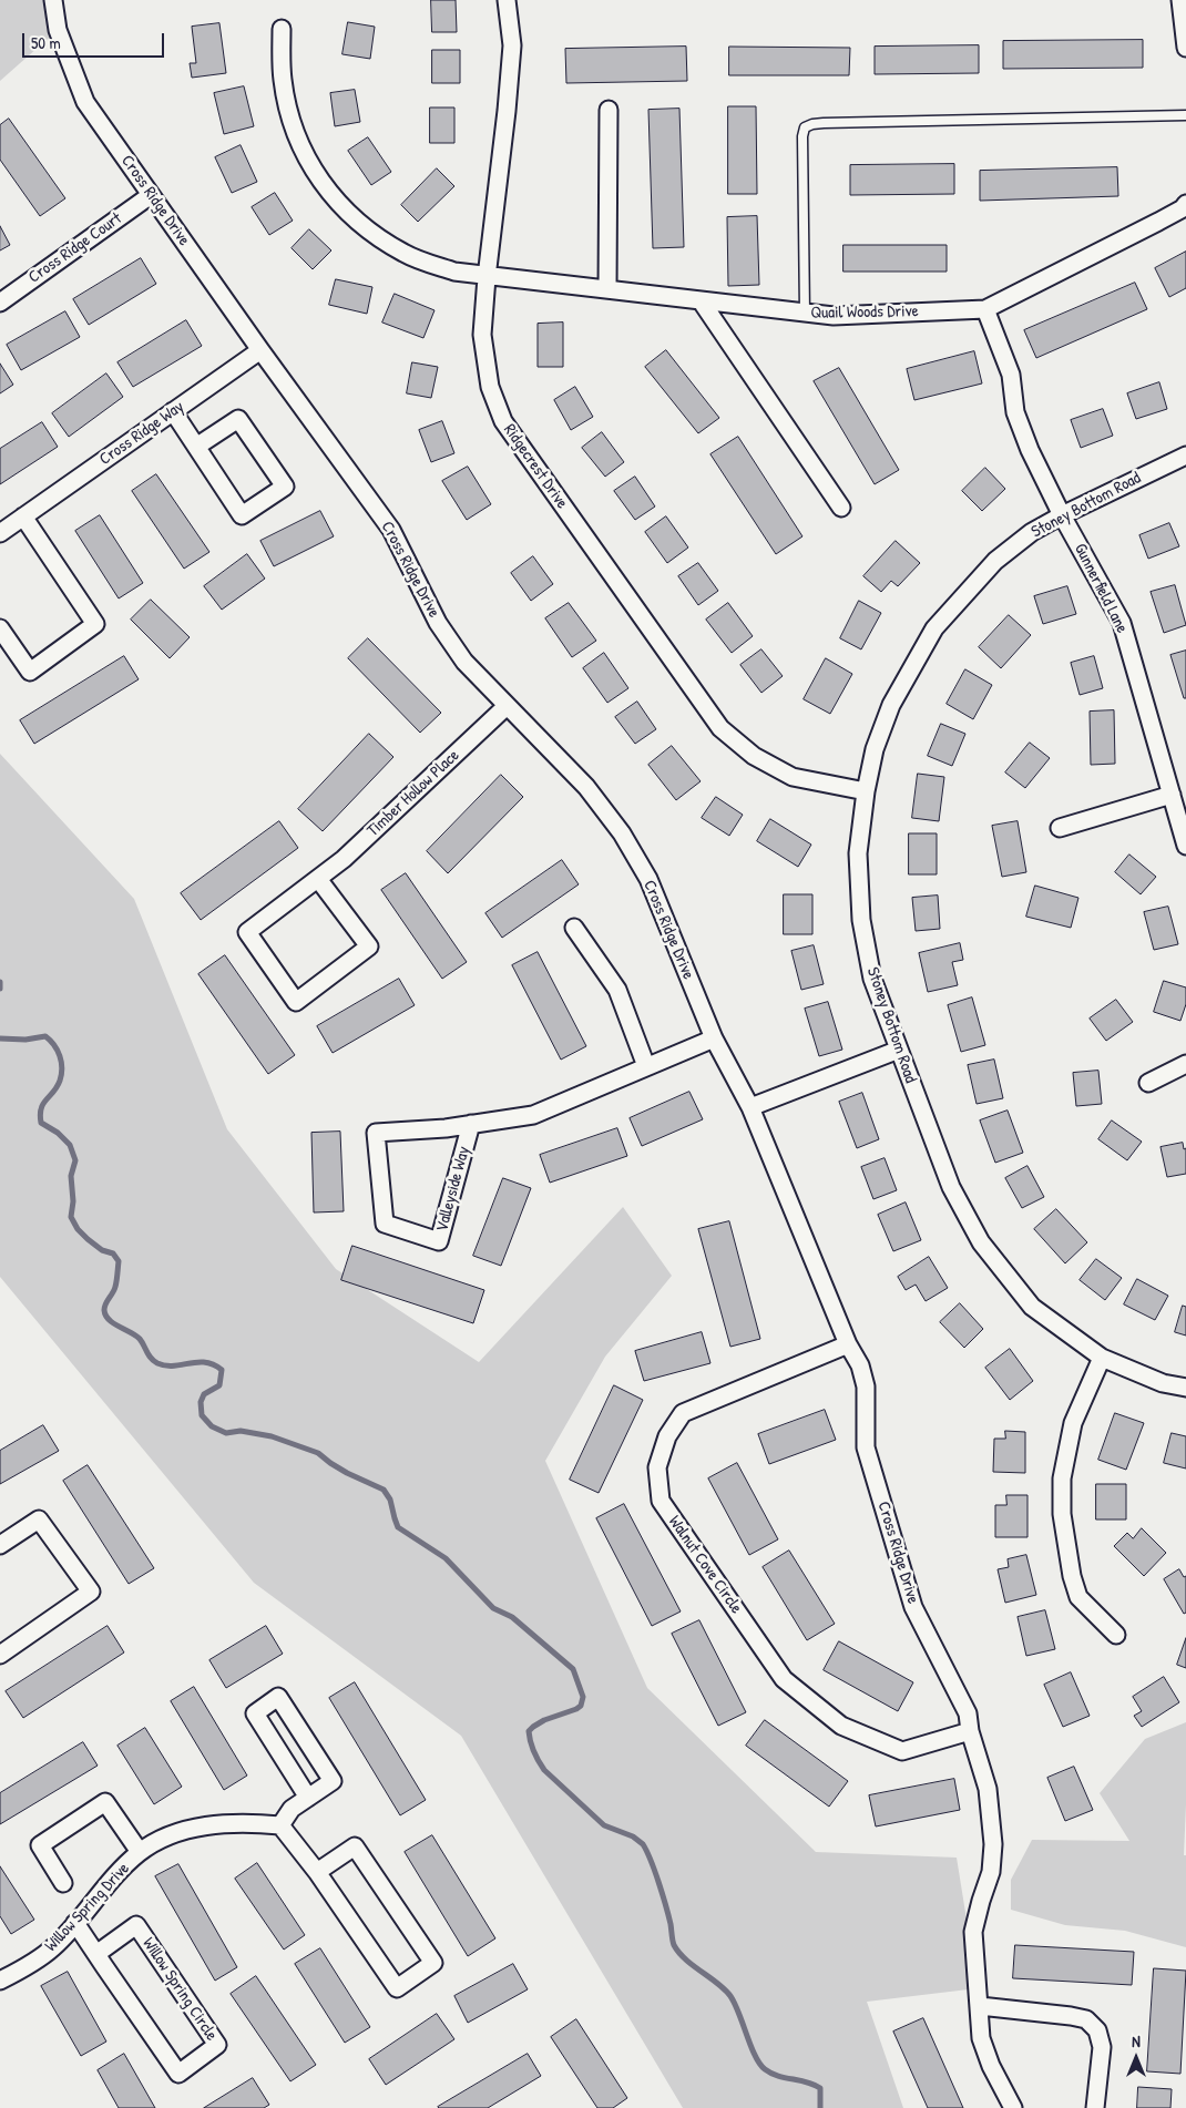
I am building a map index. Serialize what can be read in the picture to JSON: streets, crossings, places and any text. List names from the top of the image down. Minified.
{"streets":{"street":["Cross Ridge Drive","Cross Ridge Court","Quail Woods Drive","Cross Ridge Way","Ridgecrest Drive","Stoney Bottom Road","Gunnerfield Lane","Timber Hollow Place","Valleyside Way","Walnut Cove Circle","Willow Spring Drive","Willow Spring Circle"]},"crossings":[["Cross Ridge Drive","Cross Ridge Court"],["Cross Ridge Drive","Cross Ridge Way"],["Cross Ridge Drive","Timber Hollow Place"],["Cross Ridge Drive","Valleyside Way"],["Cross Ridge Drive","Walnut Cove Circle"],["Quail Woods Drive","Ridgecrest Drive"],["Quail Woods Drive","Gunnerfield Lane"],["Ridgecrest Drive","Stoney Bottom Road"],["Stoney Bottom Road","Gunnerfield Lane"],["Willow Spring Drive","Willow Spring Circle"]],"scale_bar":"50 m","north":"top"}
